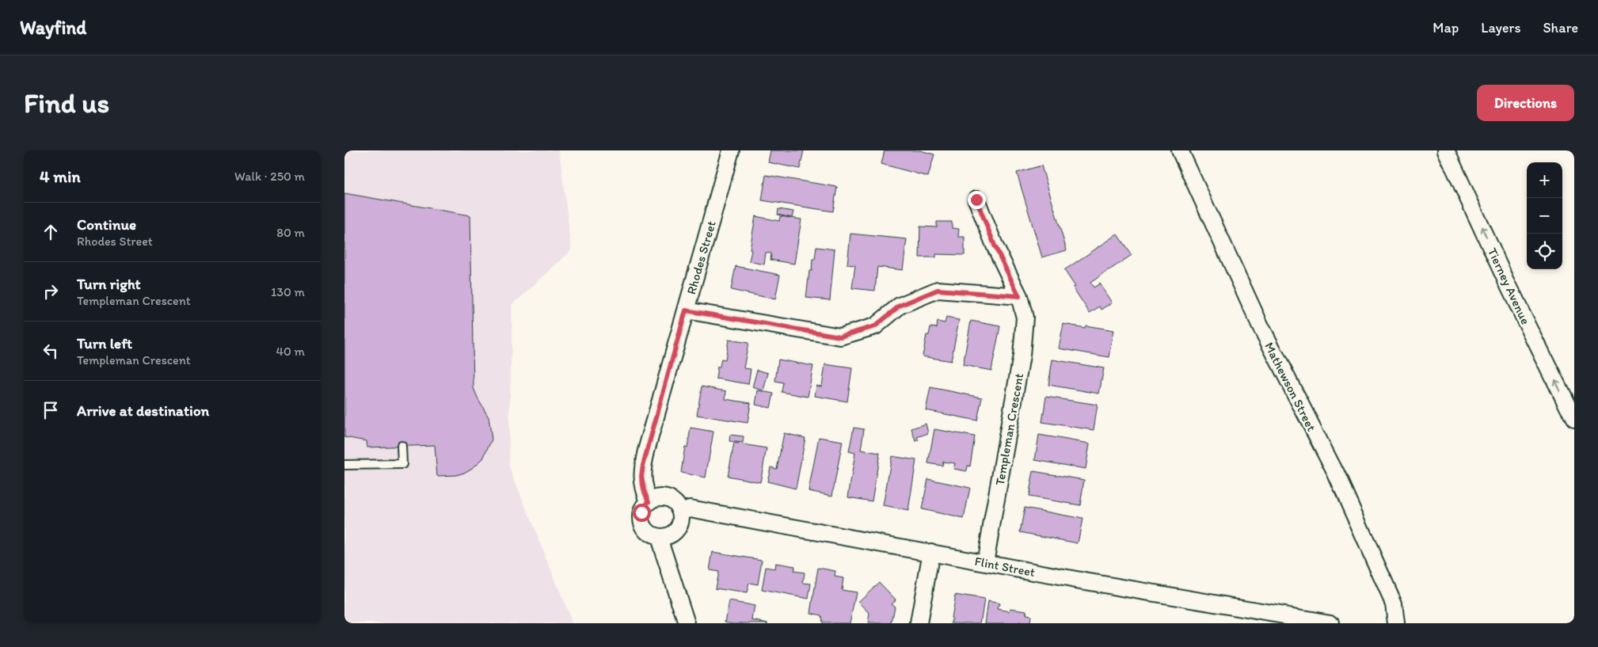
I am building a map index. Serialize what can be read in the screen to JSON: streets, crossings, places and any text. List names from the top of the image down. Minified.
{"streets":{"street":["Rhodes Street","Tierney Avenue","Mathewson Street","Templeman Crescent","Flint Street"]},"crossings":[["Rhodes Street","Flint Street"],["Templeman Crescent","Flint Street"]],"one_way":["Tierney Avenue"],"page":{"header":"Wayfind","nav":["Map","Layers","Share"],"buttons":"Directions","title":"Find us","heading":["4 min","Walk · 250 m"],"map_buttons":["+","−"],"list":[["Continue","Rhodes Street","80 m"],["Turn right","Templeman Crescent","130 m"],["Turn left","Templeman Crescent","40 m"],"Arrive at destination"]}}
